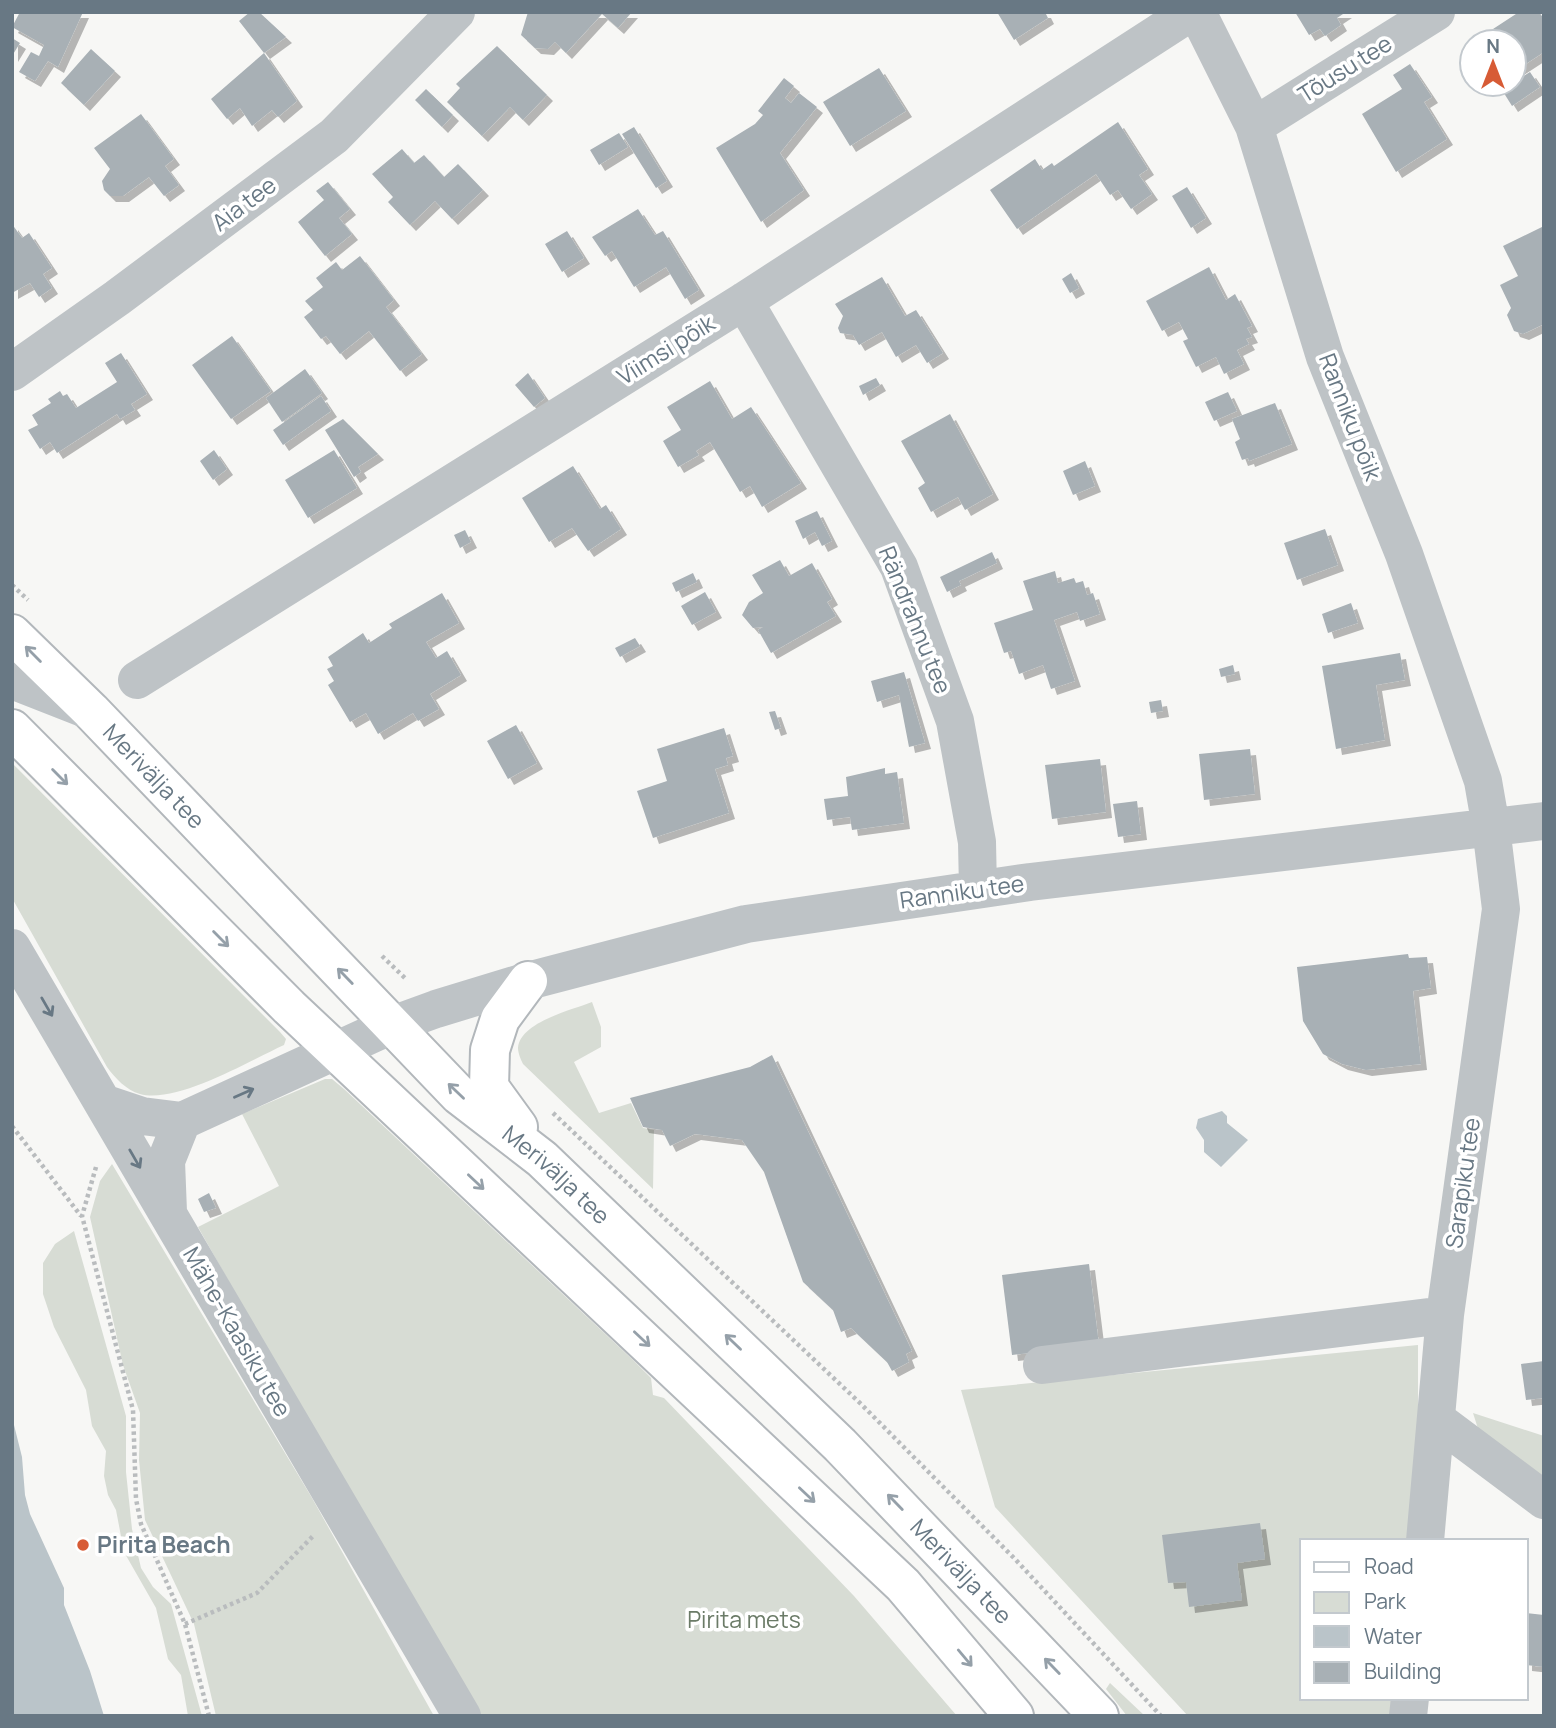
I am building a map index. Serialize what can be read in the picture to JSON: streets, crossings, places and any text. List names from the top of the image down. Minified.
{"streets":{"main road":["Merivälja tee"],"street":["Tõusu tee","Aia tee","Viimsi põik","Ranniku põik","Rändrahnu tee","Ranniku tee","Sarapiku tee","Mähe-Kaasiku tee"]},"crossings":[["Tõusu tee","Ranniku põik"],["Viimsi põik","Rändrahnu tee"],["Ranniku põik","Ranniku tee"],["Ranniku põik","Sarapiku tee"],["Rändrahnu tee","Ranniku tee"],["Merivälja tee","Ranniku tee"],["Ranniku tee","Sarapiku tee"]],"parks":["Pirita mets"],"places":["Pirita Beach"],"legend":["Road","Park","Water","Building"],"north":"top"}
